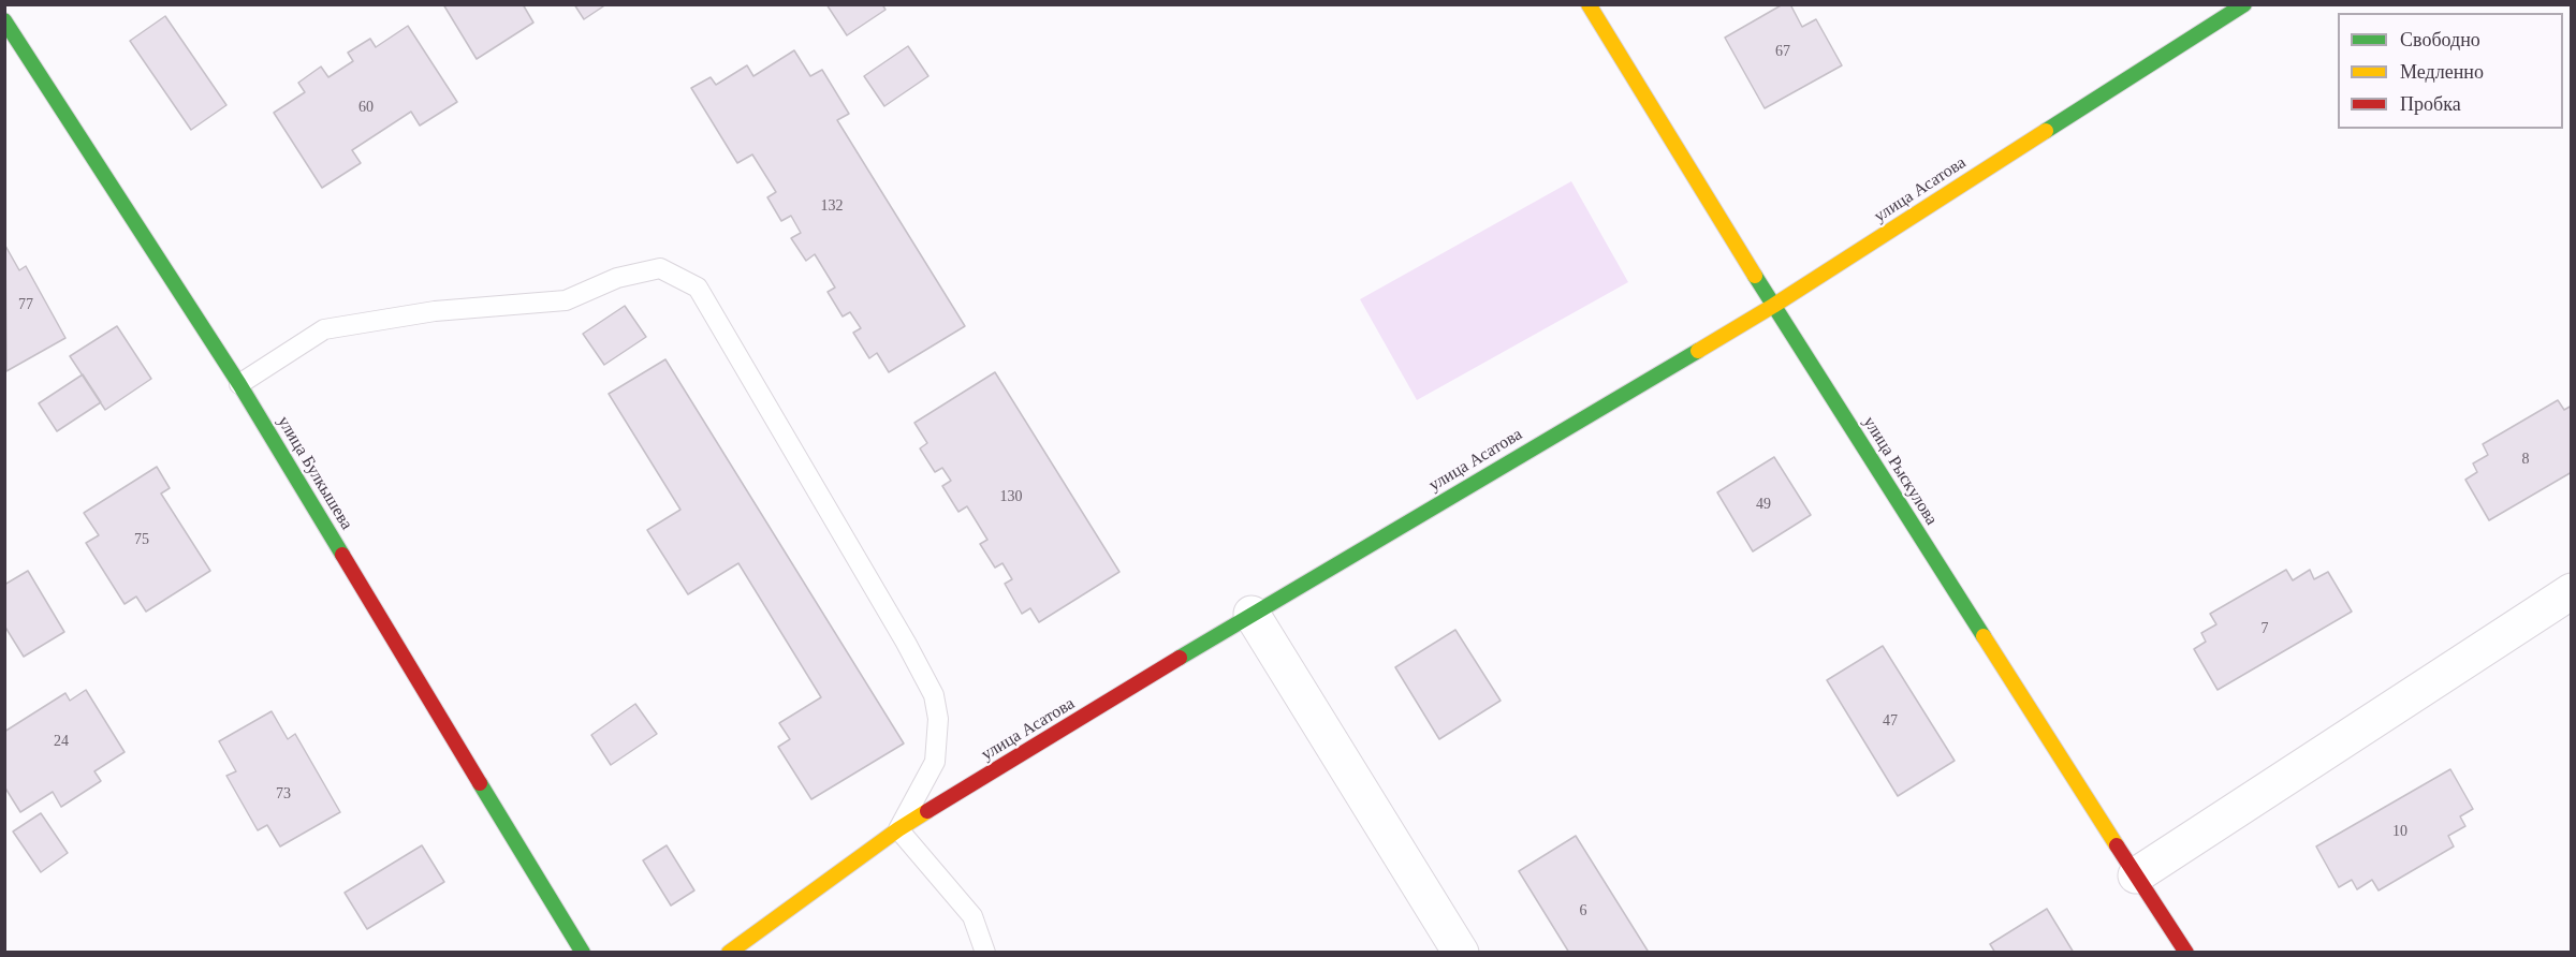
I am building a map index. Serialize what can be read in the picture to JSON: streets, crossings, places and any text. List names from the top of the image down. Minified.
{"streets":{"street":["улица Асатова","улица Рыскулова","улица Булкышева"]},"crossings":[["улица Асатова","улица Рыскулова"]],"house_numbers":["67","60","132","77","8","130","49","75","7","47","24","73","10","6"],"legend":["Свободно","Медленно","Пробка"]}
